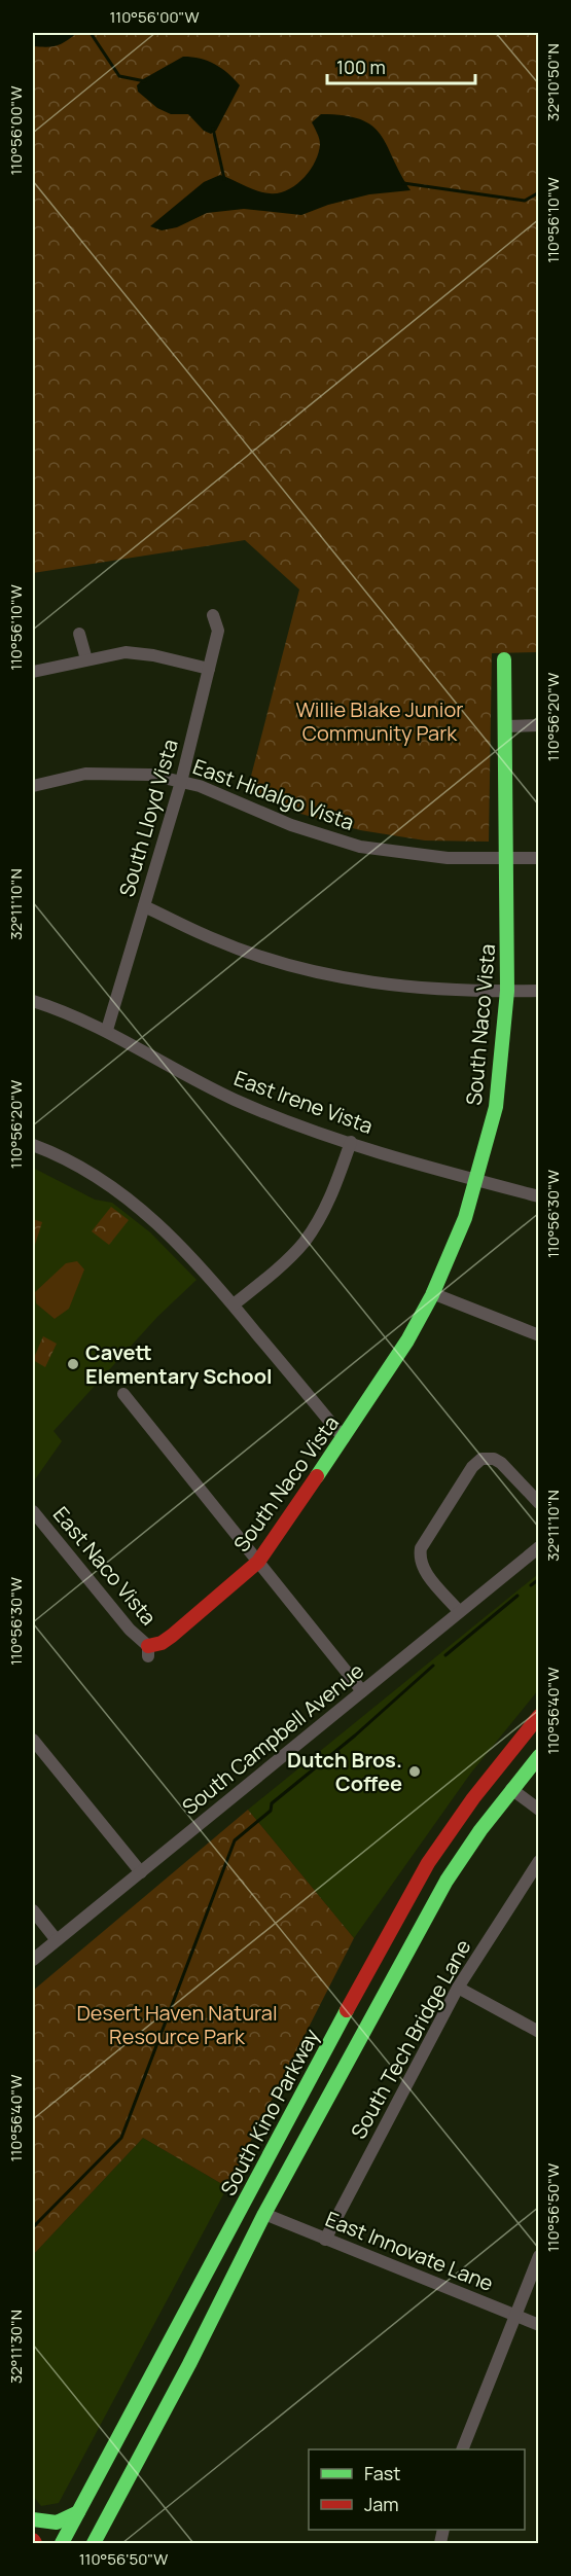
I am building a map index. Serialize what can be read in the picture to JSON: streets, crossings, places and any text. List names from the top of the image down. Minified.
{"streets":{"main road":["South Naco Vista","South Kino Parkway"],"street":["East Hidalgo Vista","South Lloyd Vista","East Irene Vista","East Naco Vista","South Campbell Avenue","South Tech Bridge Lane","East Innovate Lane"]},"crossings":[["East Hidalgo Vista","South Lloyd Vista"],["East Hidalgo Vista","South Naco Vista"],["South Lloyd Vista","East Irene Vista"],["South Naco Vista","East Irene Vista"],["South Naco Vista","East Naco Vista"],["South Tech Bridge Lane","East Innovate Lane"]],"parks":["Willie Blake Junior Community Park","Desert Haven Natural Resource Park"],"places":["Cavett Elementary School","Dutch Bros. Coffee"],"legend":["Fast","Jam"],"scale_bar":"100 m","coordinates":["110°56'00\"W","32°10'50\"N","110°56'10\"W","110°56'20\"W","32°11'10\"N","110°56'30\"W","110°56'40\"W","110°56'50\"W","32°11'30\"N"]}
